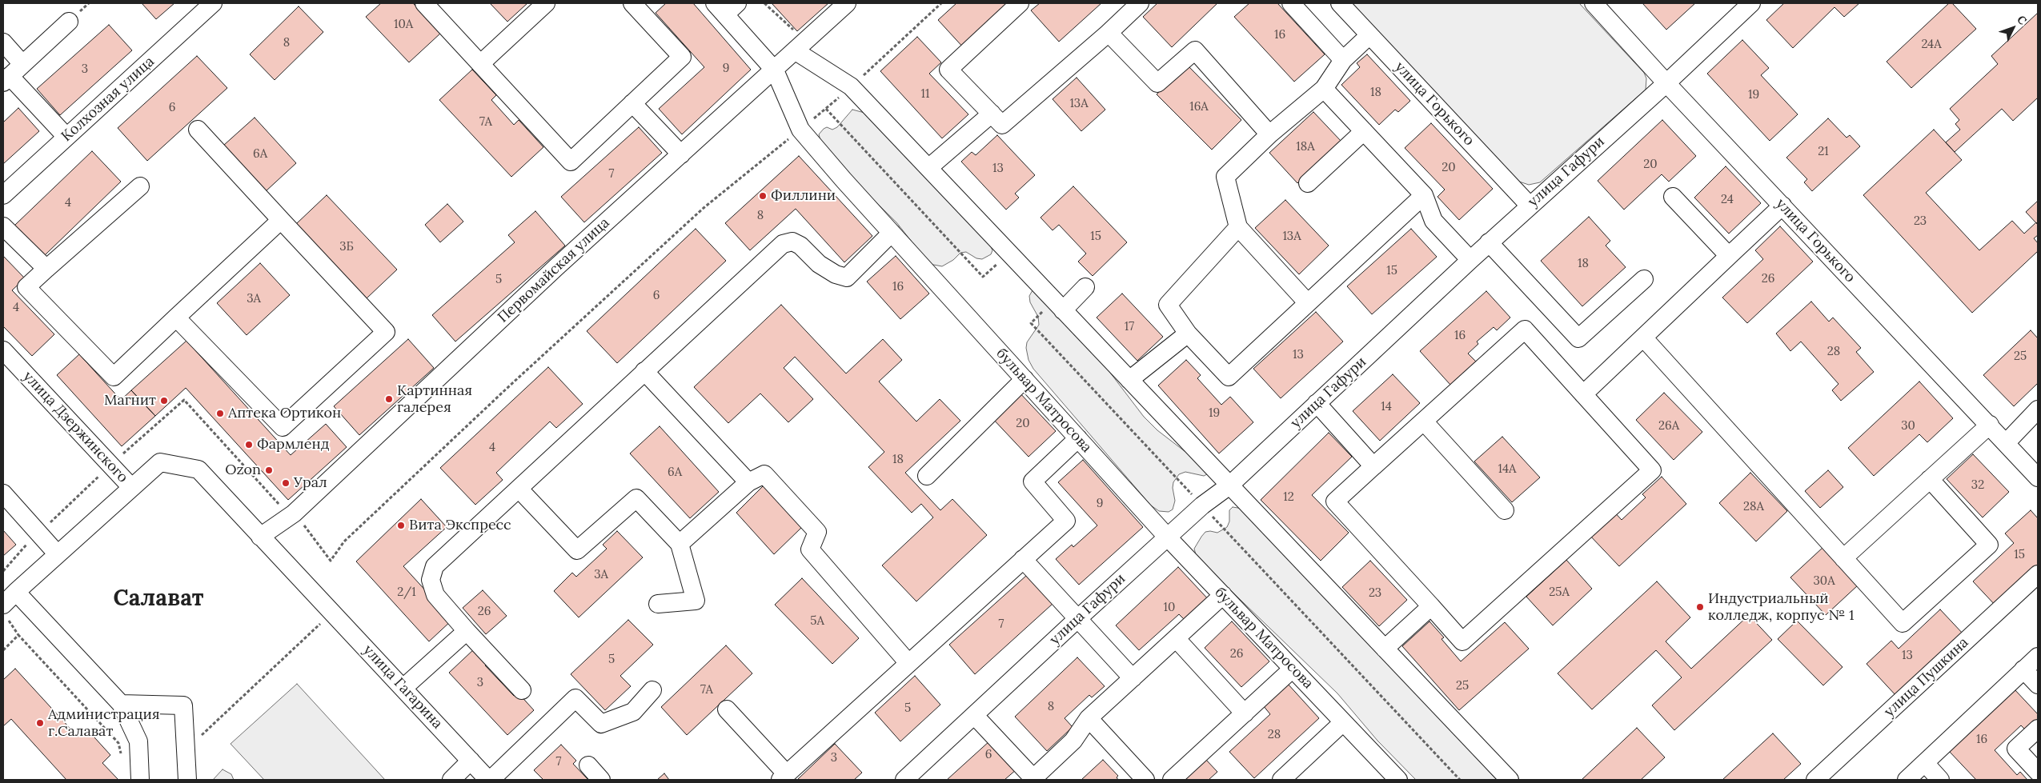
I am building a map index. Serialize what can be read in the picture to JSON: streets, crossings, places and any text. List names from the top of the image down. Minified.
{"streets":{"street":["Колхозная улица","улица Горького","улица Гафури","Первомайская улица","бульвар Матросова","улица Дзержинского","улица Пушкина","улица Гагарина"]},"crossings":[["улица Горького","улица Гафури"],["улица Гафури","бульвар Матросова"],["Первомайская улица","бульвар Матросова"],["Первомайская улица","улица Гагарина"],["улица Дзержинского","улица Гагарина"]],"districts":["Салават"],"places":["Филлини","Картинная галерея","Магнит","Аптека Ортикон","Фармленд","Ozon","Урал","Вита Экспресс","Индустриальный колледж, корпус № 1","Администрация г.Салават"],"house_numbers":["10А","16","8","24А","9","3","18","11","19","13А","16А","6","7А","18А","21","6А","20","20","13","7","24","4","8","23","15","13А","3Б","18","15","26","5","16","6","3А","4","17","16","28","13","25","14","19","20","26А","30","4","18","14А","6А","32","12","9","28А","15","3А","30А","2/1","25А","23","10","26","5А","7","26","13","5","3","25","7А","8","5","28","16","6","3","7"],"north":"top right"}
